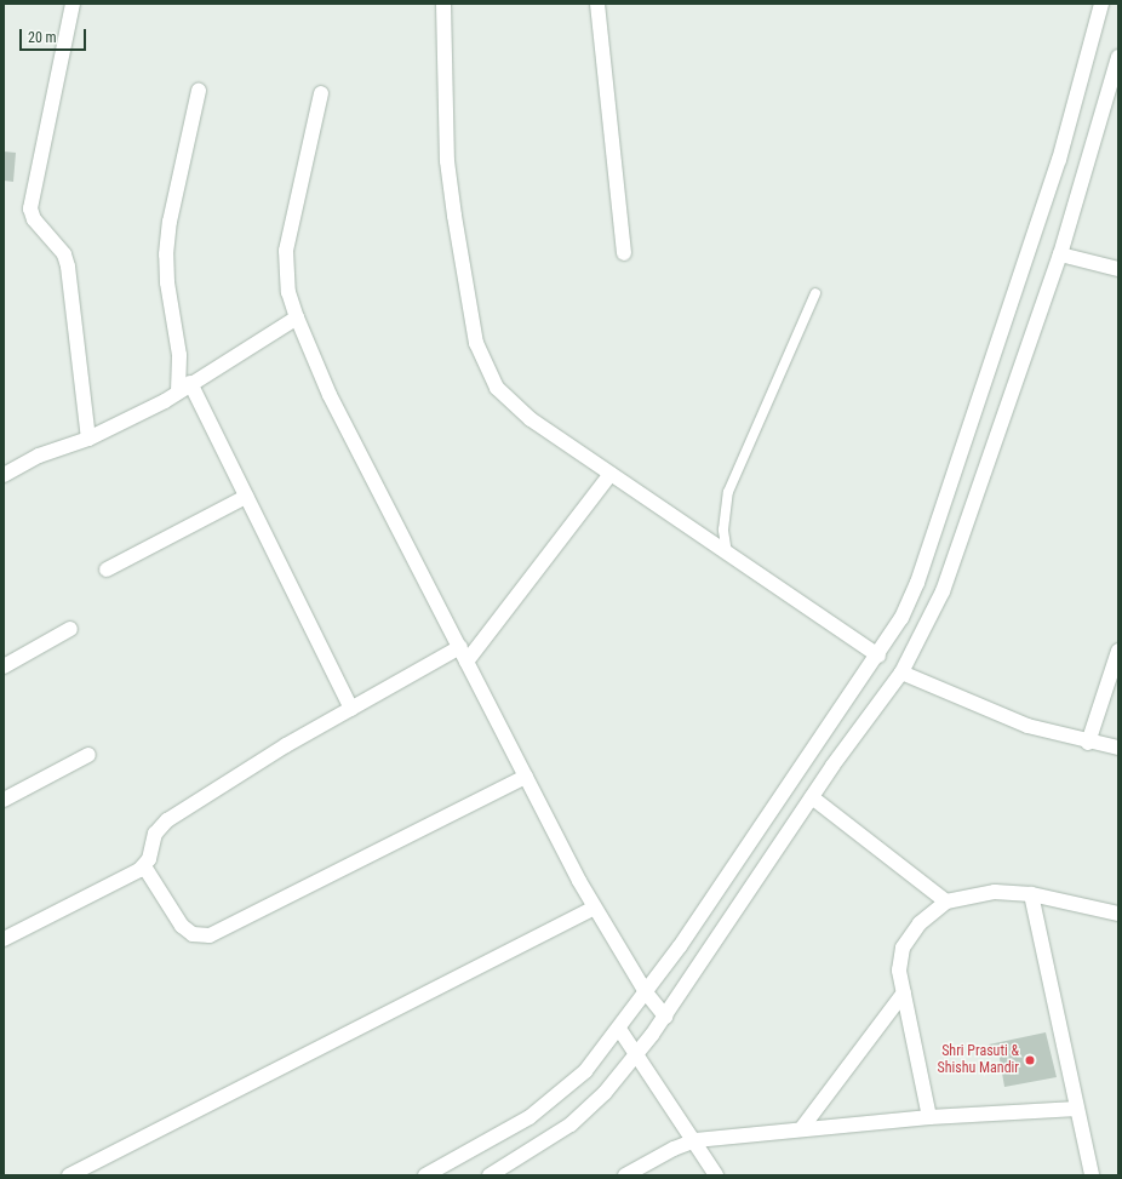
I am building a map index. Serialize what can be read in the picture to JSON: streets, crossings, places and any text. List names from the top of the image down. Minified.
{"places":["Shri Prasuti & Shishu Mandir"],"scale_bar":"20 m"}
